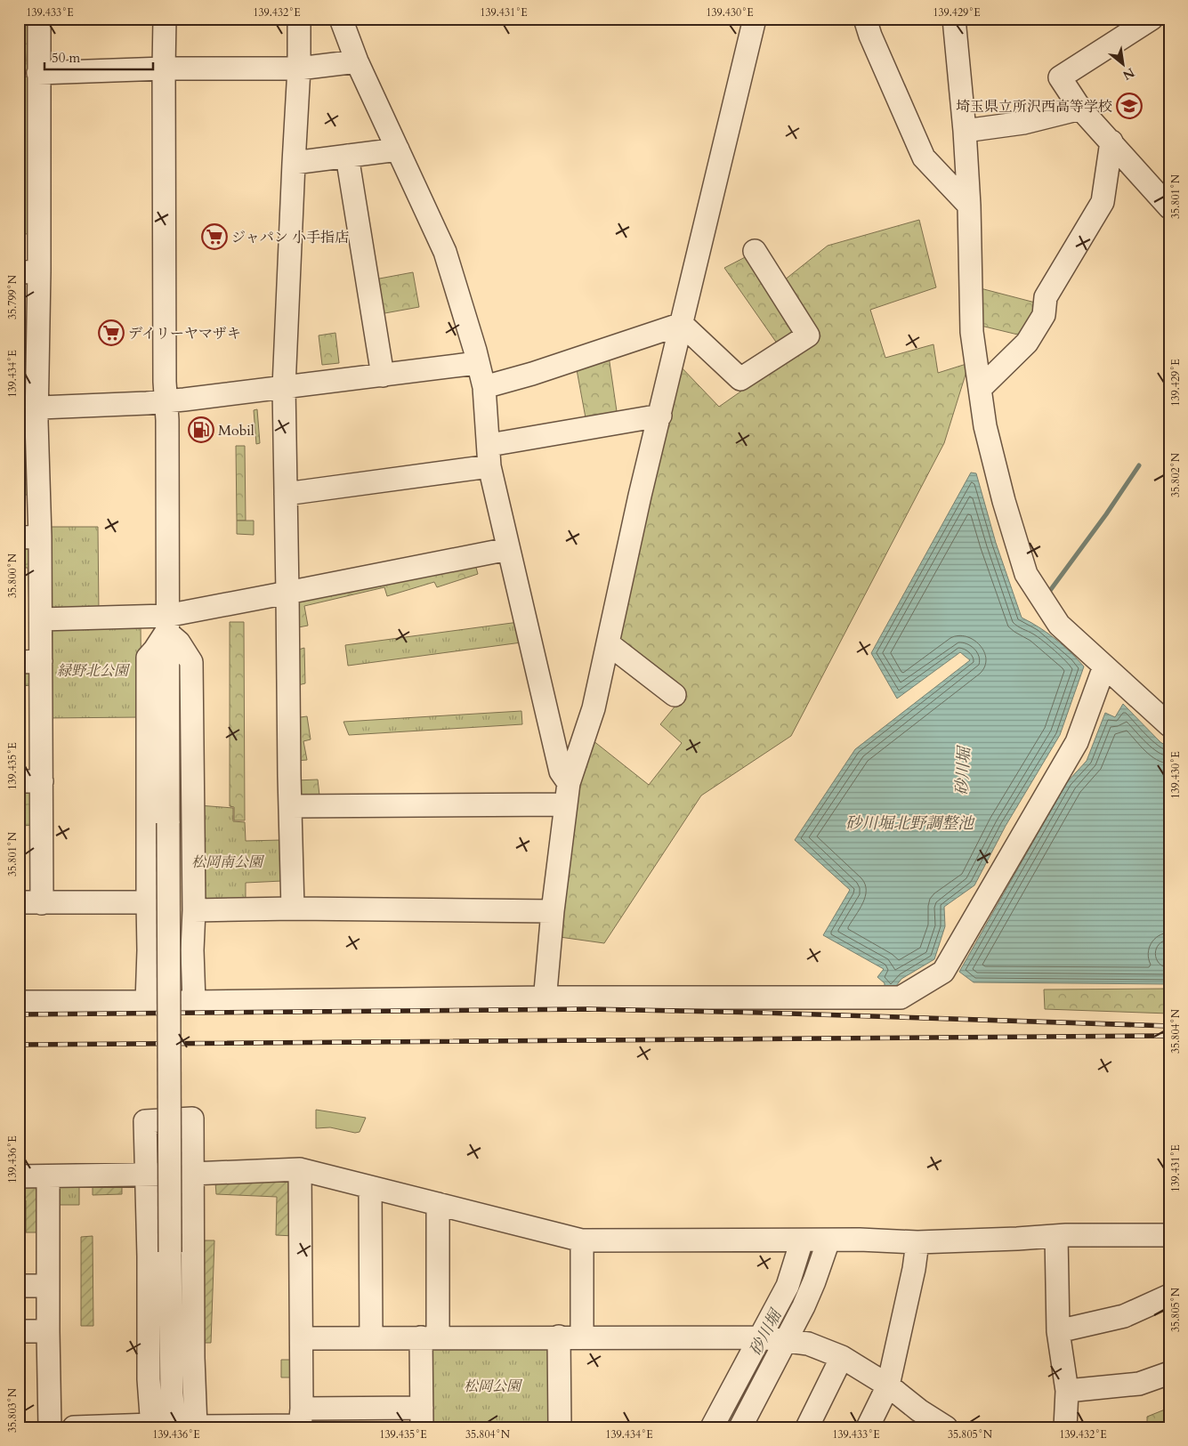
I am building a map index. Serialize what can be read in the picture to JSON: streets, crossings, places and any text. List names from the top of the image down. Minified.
{"water":["砂川堀","砂川堀北野調整池"],"parks":["緑野北公園","松岡南公園","松岡公園"],"places":{"school or university":["埼玉県立所沢西高等学校"],"supermarket":["ジャパン 小手指店","デイリーヤマザキ"],"fuel station":["Mobil"]},"scale_bar":"50 m","north":"bottom right","coordinates":["139.433°E","139.432°E","139.431°E","139.430°E","139.429°E","35.801°N","35.799°N","139.434°E","35.802°N","35.800°N","139.435°E","35.804°N","139.436°E","35.805°N","35.803°N"]}
